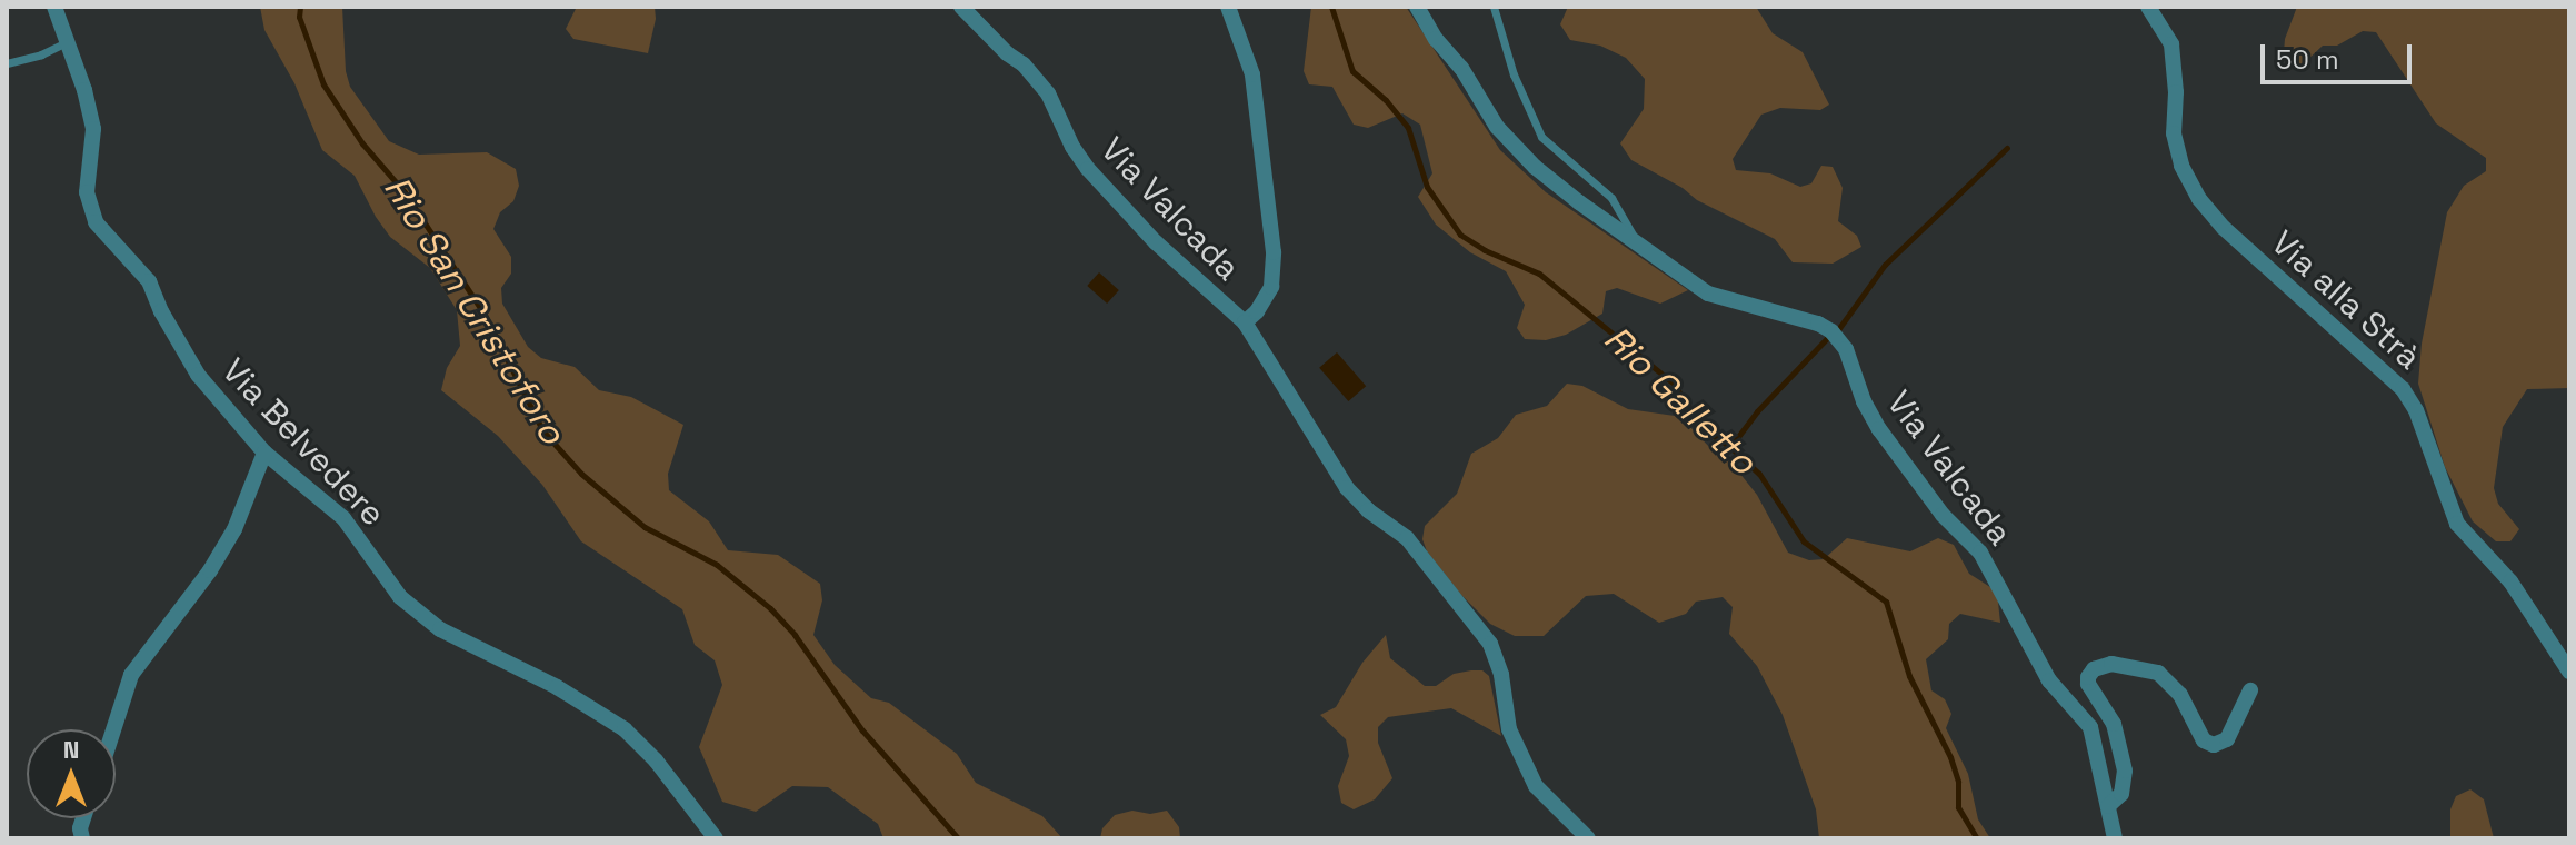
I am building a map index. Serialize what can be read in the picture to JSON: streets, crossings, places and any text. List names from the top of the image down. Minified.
{"streets":{"street":["Via Valcada","Via alla Strà","Via Belvedere"]},"water":["Rio San Cristoforo","Rio Galletto"],"scale_bar":"50 m","north":"top"}
